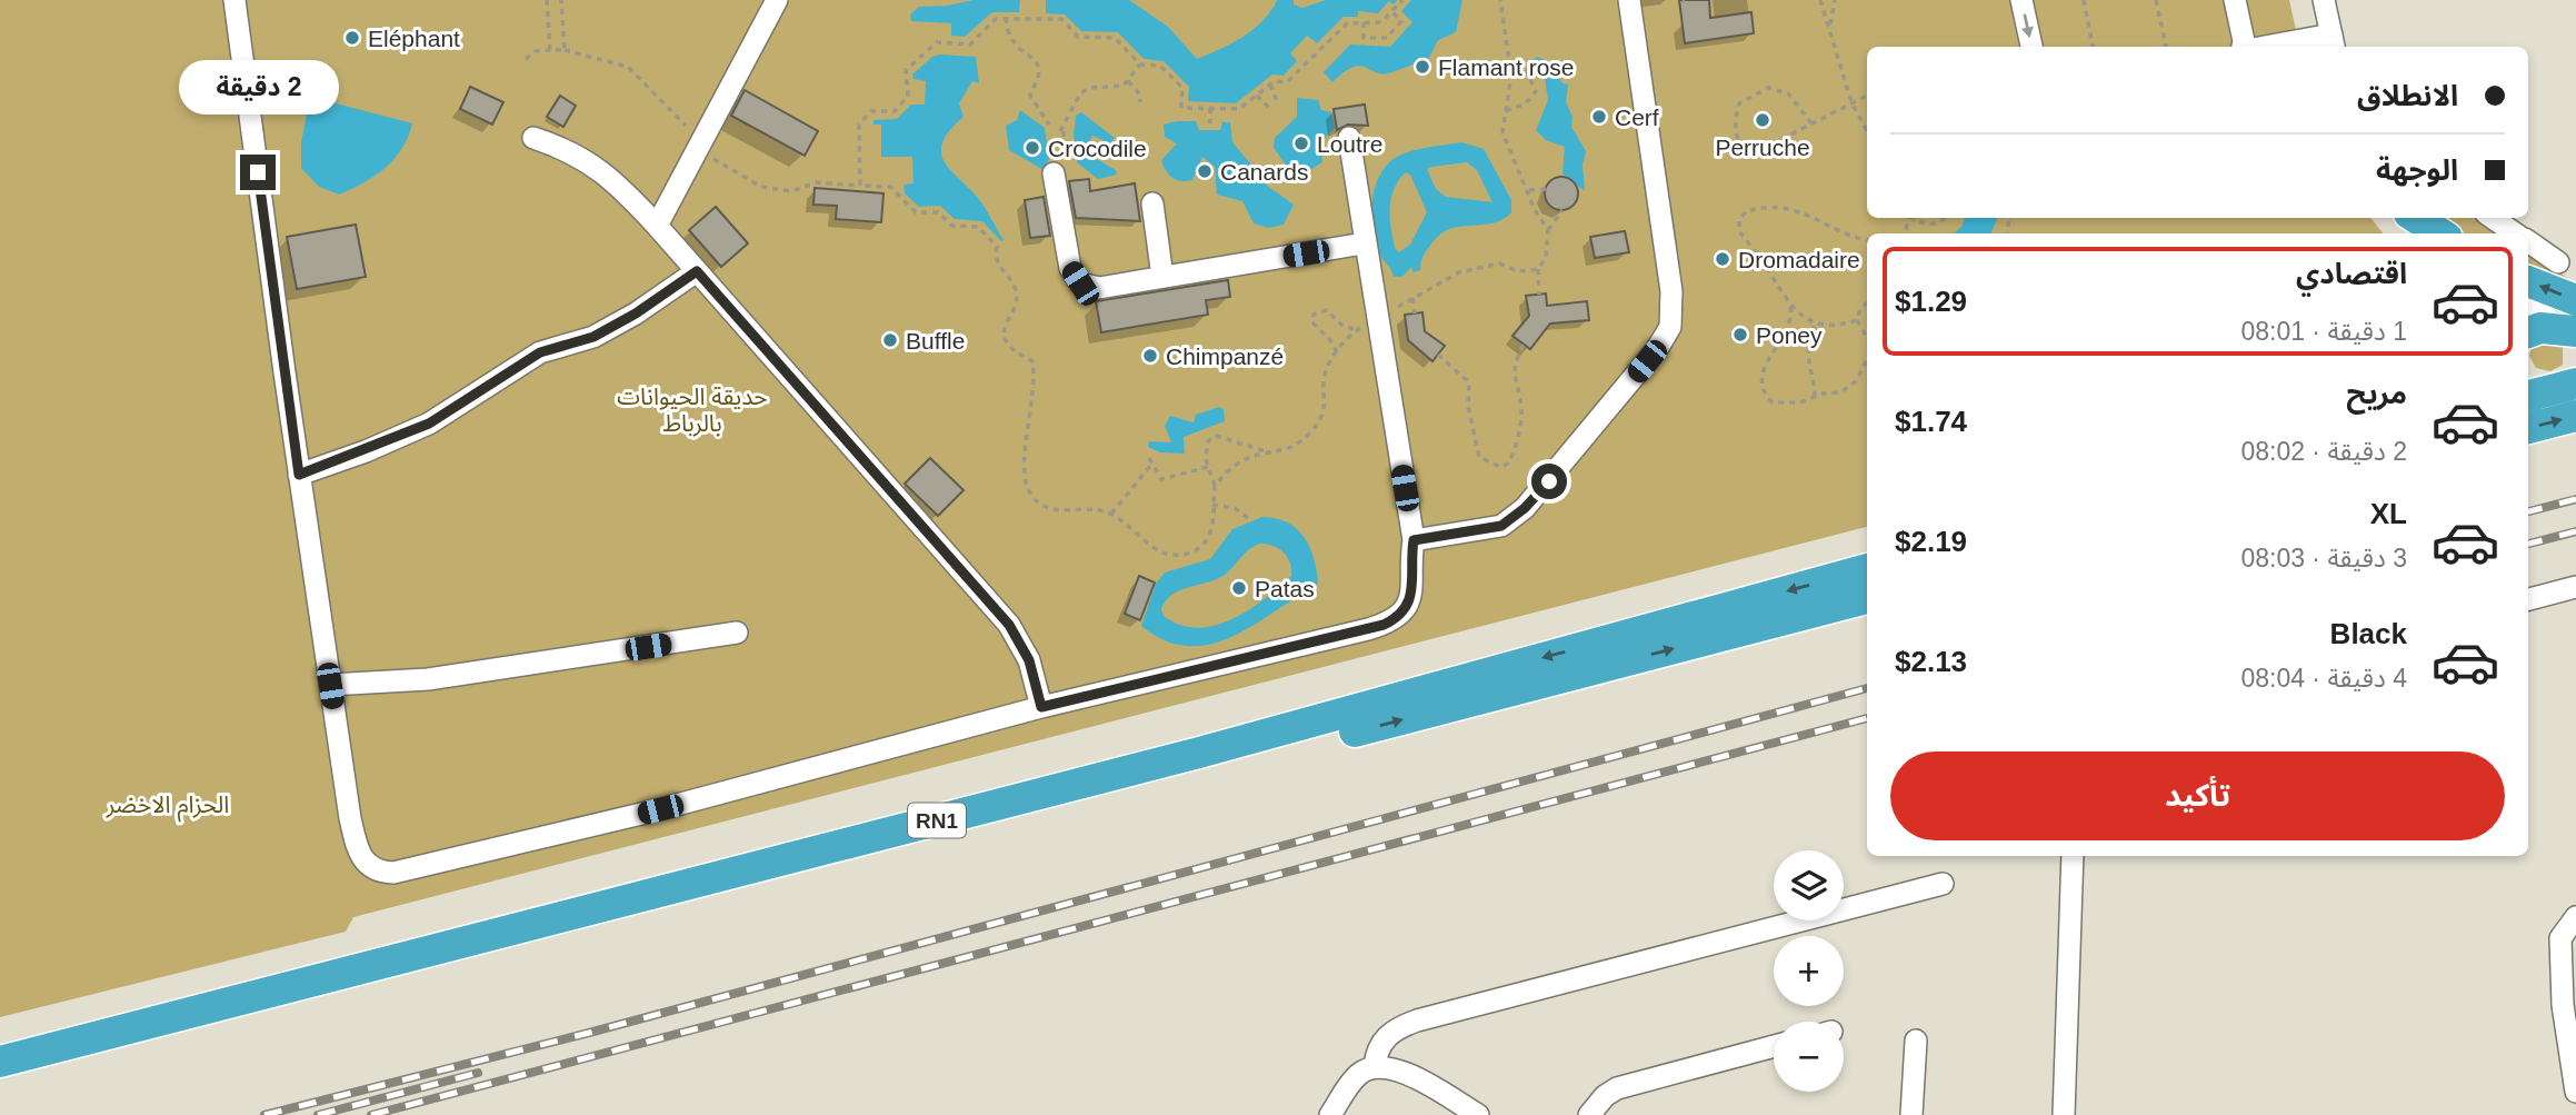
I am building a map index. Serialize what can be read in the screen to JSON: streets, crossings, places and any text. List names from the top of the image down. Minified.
{"streets":{"highway":["RN1"]},"parks":["حديقة الحيوانات بالرباط","الحزام الاخضر"],"places":["Eléphant","Flamant rose","Cerf","Perruche","Loutre","Crocodile","Canards","Dromadaire","Poney","Buffle","Chimpanzé","Patas"],"page":{"banner":["الانطلاق","الوجهة"],"bubble":"2 دقيقة","list":[{"name":"اقتصادي","note":"1 دقيقة · 08:01","value":"$1.29"},{"name":"مريح","note":"2 دقيقة · 08:02","value":"$1.74"},{"name":"XL","note":"3 دقيقة · 08:03","value":"$2.19"},{"name":"Black","note":"4 دقيقة · 08:04","value":"$2.13"}],"buttons":"تأكيد","map_buttons":["+","−"]}}
